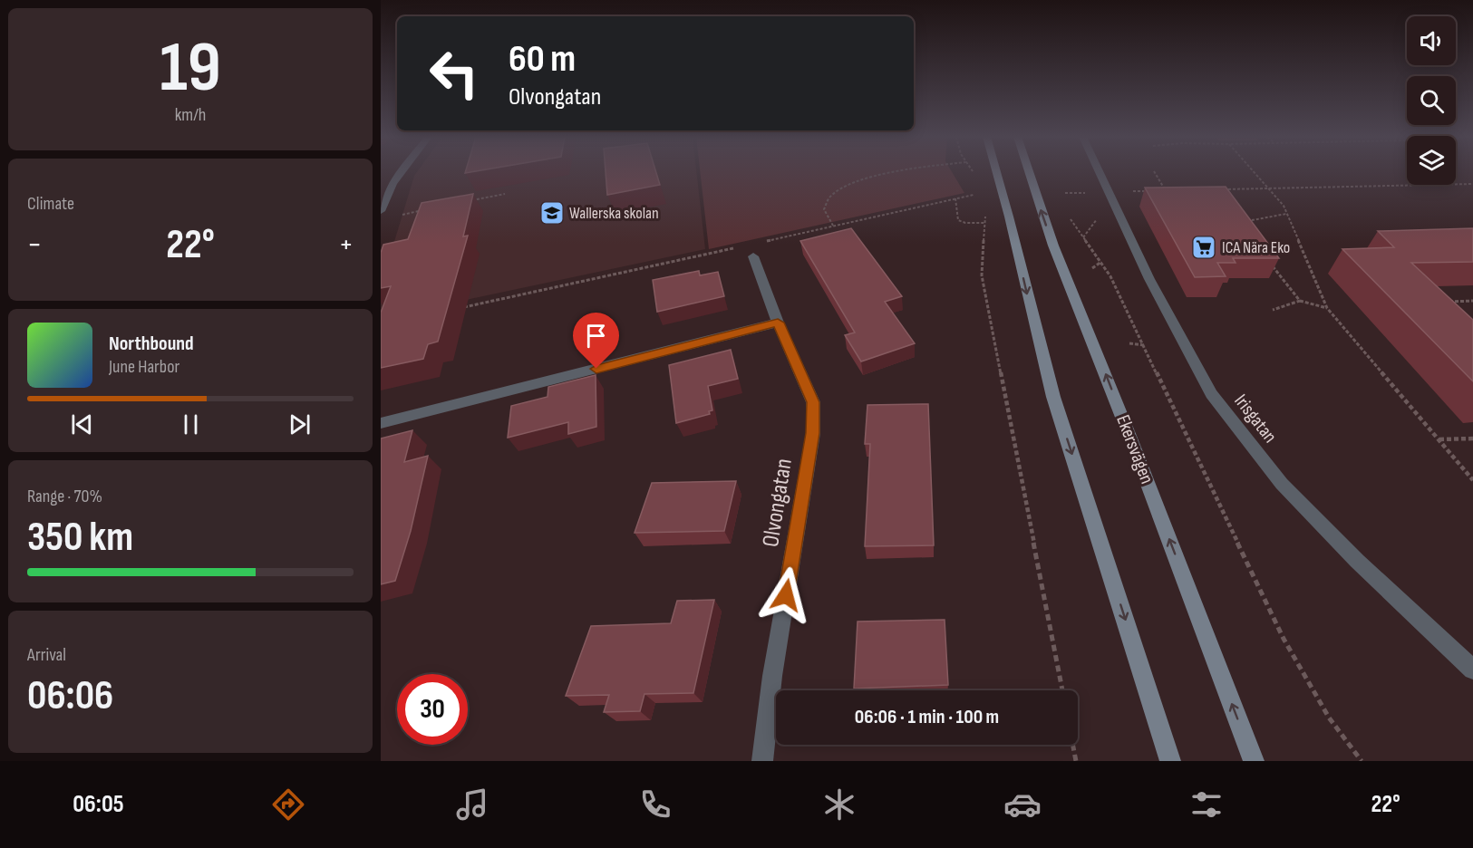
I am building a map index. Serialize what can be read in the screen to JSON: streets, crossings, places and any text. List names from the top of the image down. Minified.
{"streets":{"main road":["Ekersvägen"],"street":["Irisgatan","Olvongatan"]},"places":{"school or university":["Wallerska skolan"],"supermarket":["ICA Nära Eko"]},"page":{"tile":[["19","km/h"],"Climate",["Range · 70%","350 km"],["Arrival","06:06"]],"turn":["60 m","Olvongatan"],"heat":["−","22°","+"],"song":["Northbound","June Harbor"],"limit":"30","trip":"06:06 · 1 min · 100 m","tabs":["06:05","22°"]}}
